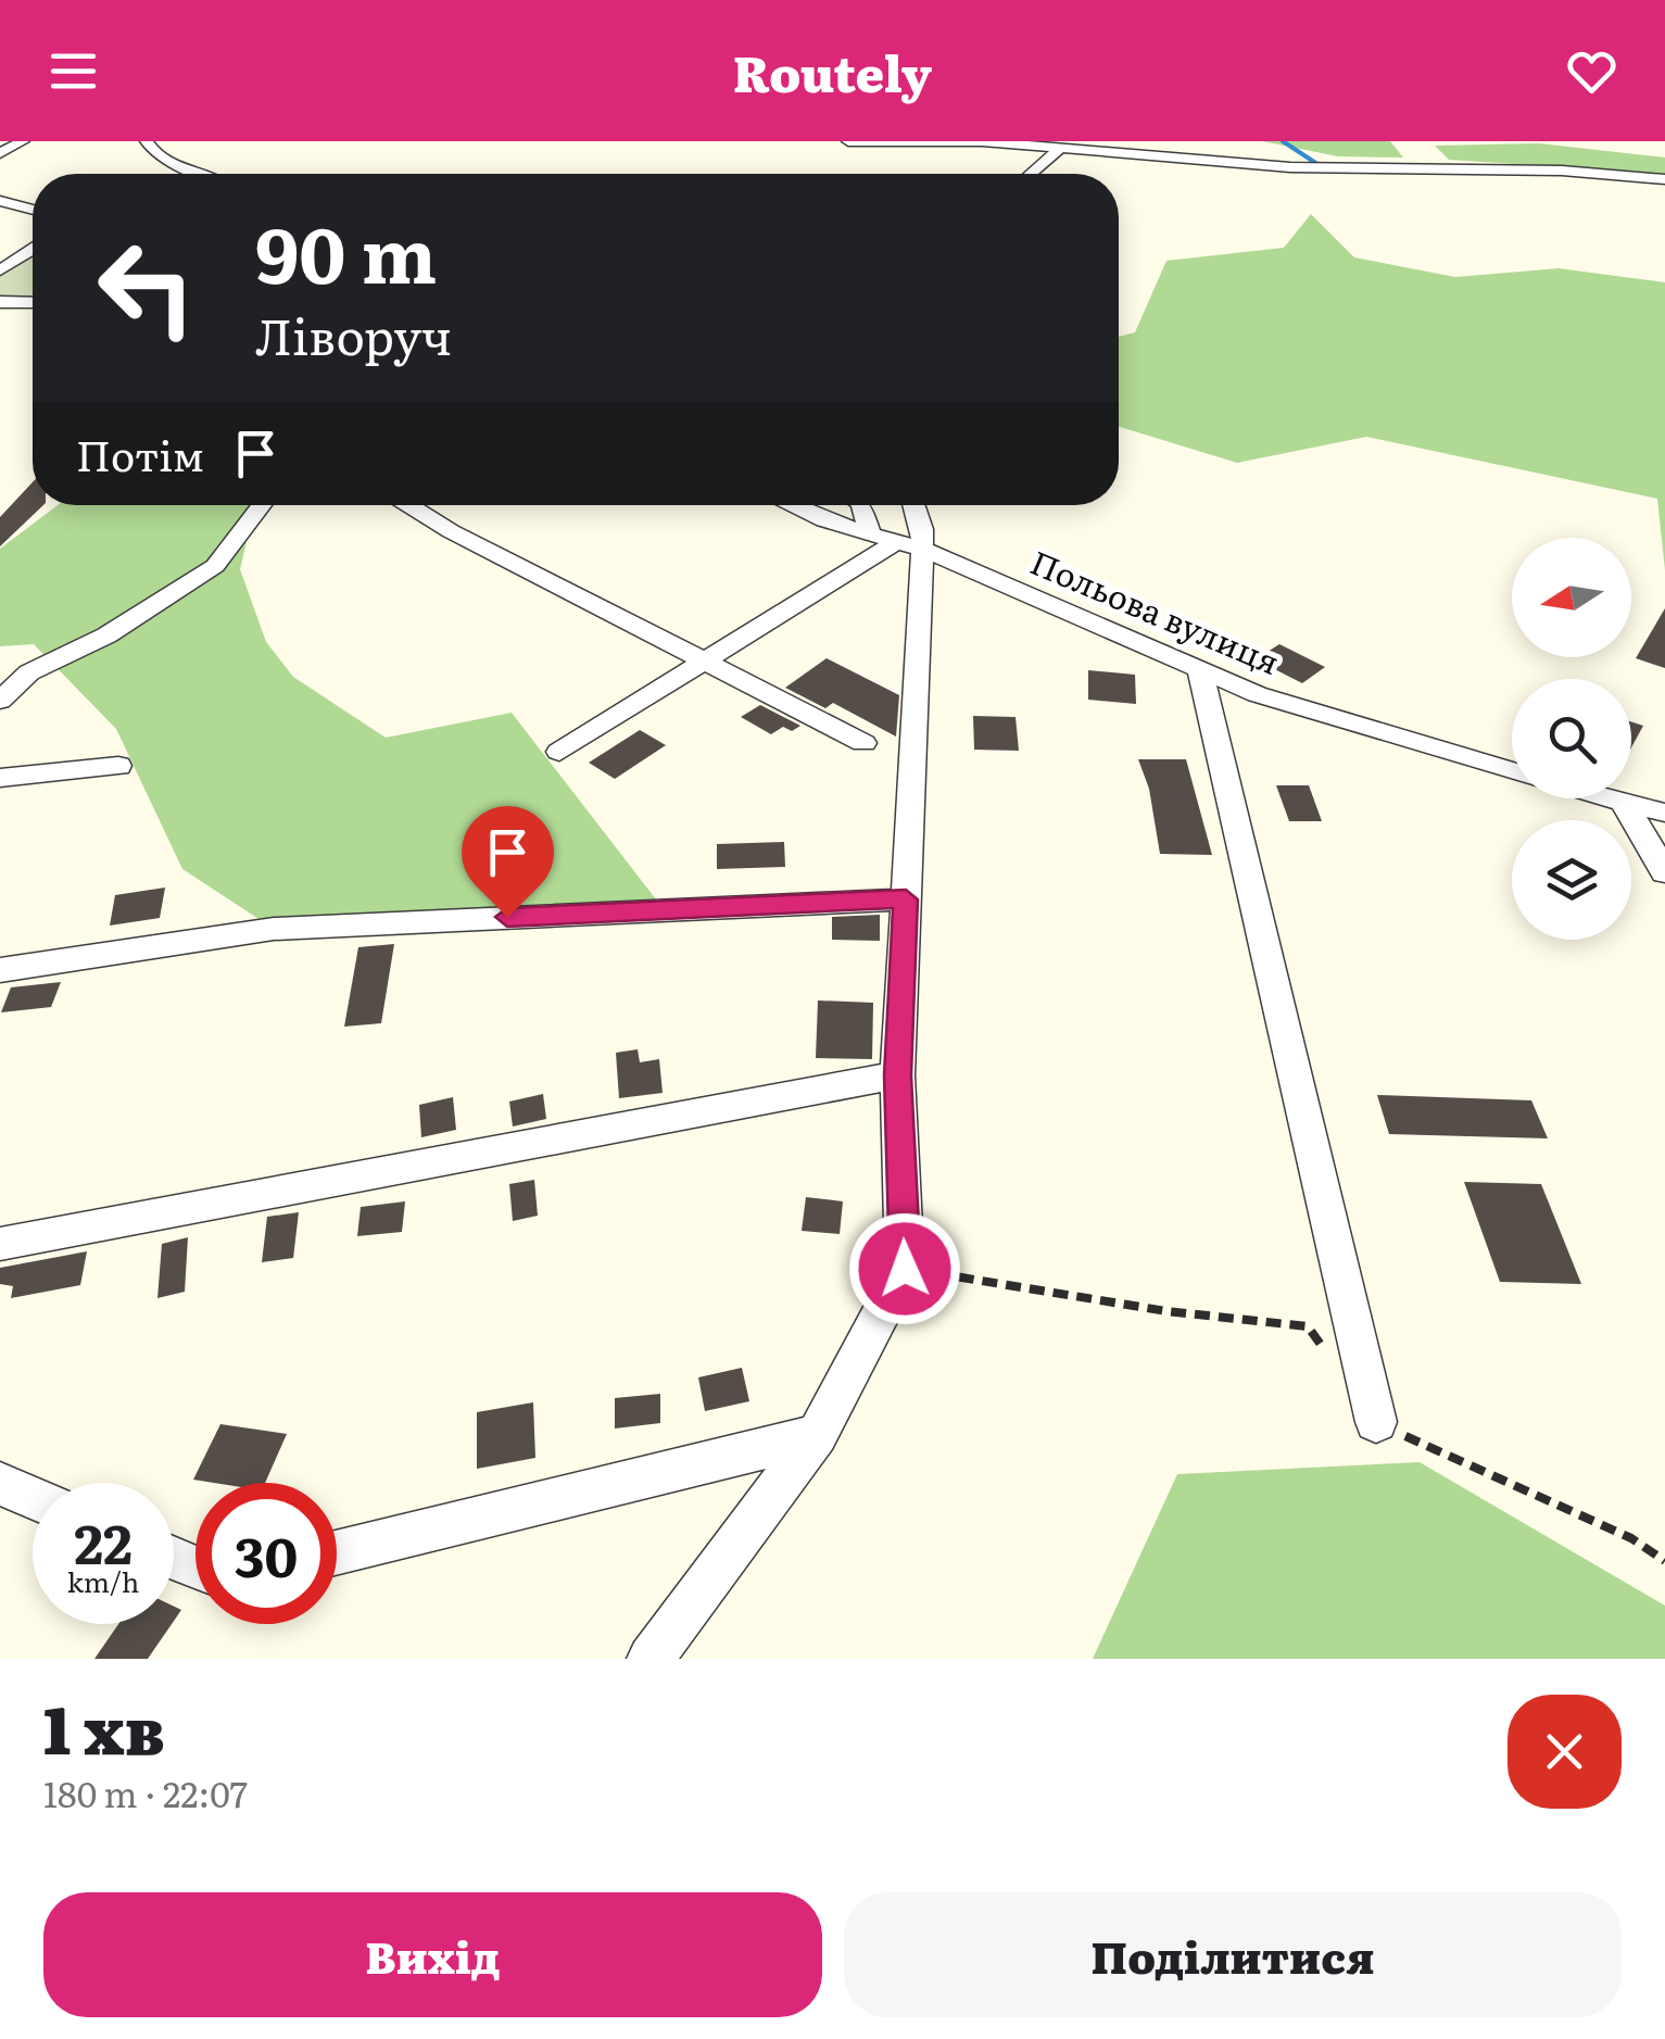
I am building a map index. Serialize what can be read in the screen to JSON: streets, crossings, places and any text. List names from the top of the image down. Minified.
{"streets":{"street":["Польова вулиця"]},"north":"left","page":{"header":"Routely","turn":["90 m","Ліворуч"],"then":"Потім","speed":"22 km/h","limit":"30","heading":["1 хв","180 m · 22:07"],"buttons":["Вихід","Поділитися"]}}
